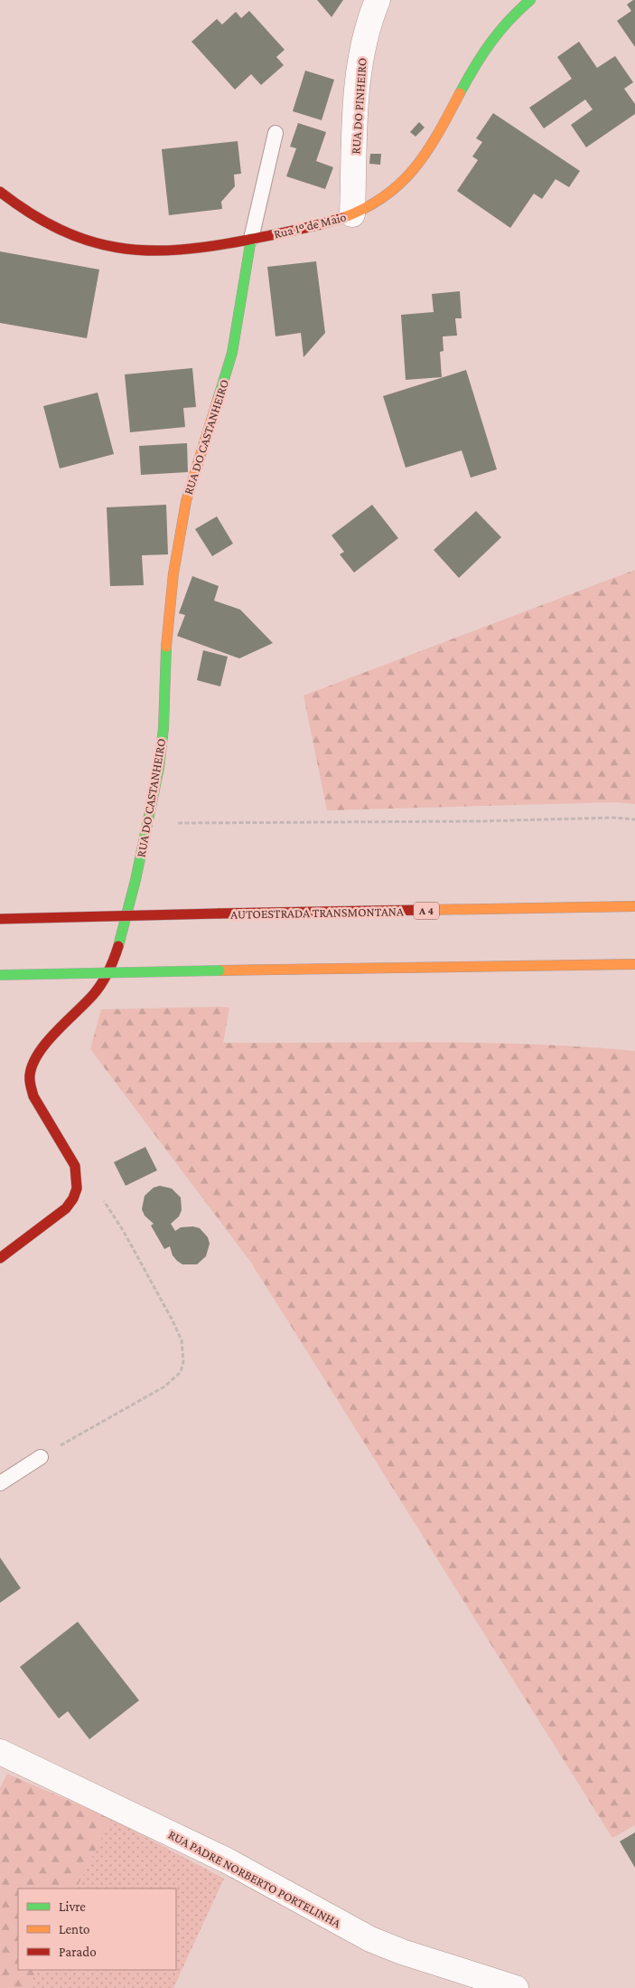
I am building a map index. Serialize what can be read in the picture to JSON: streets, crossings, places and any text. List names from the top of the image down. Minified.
{"streets":{"main road":["Rua 1º de Maio","RUA DO CASTANHEIRO","A 4","AUTOESTRADA TRANSMONTANA"],"street":["RUA DO PINHEIRO","RUA PADRE NORBERTO PORTELINHA"]},"crossings":[["RUA DO PINHEIRO","Rua 1º de Maio"],["Rua 1º de Maio","RUA DO CASTANHEIRO"]],"legend":["Livre","Lento","Parado"]}
